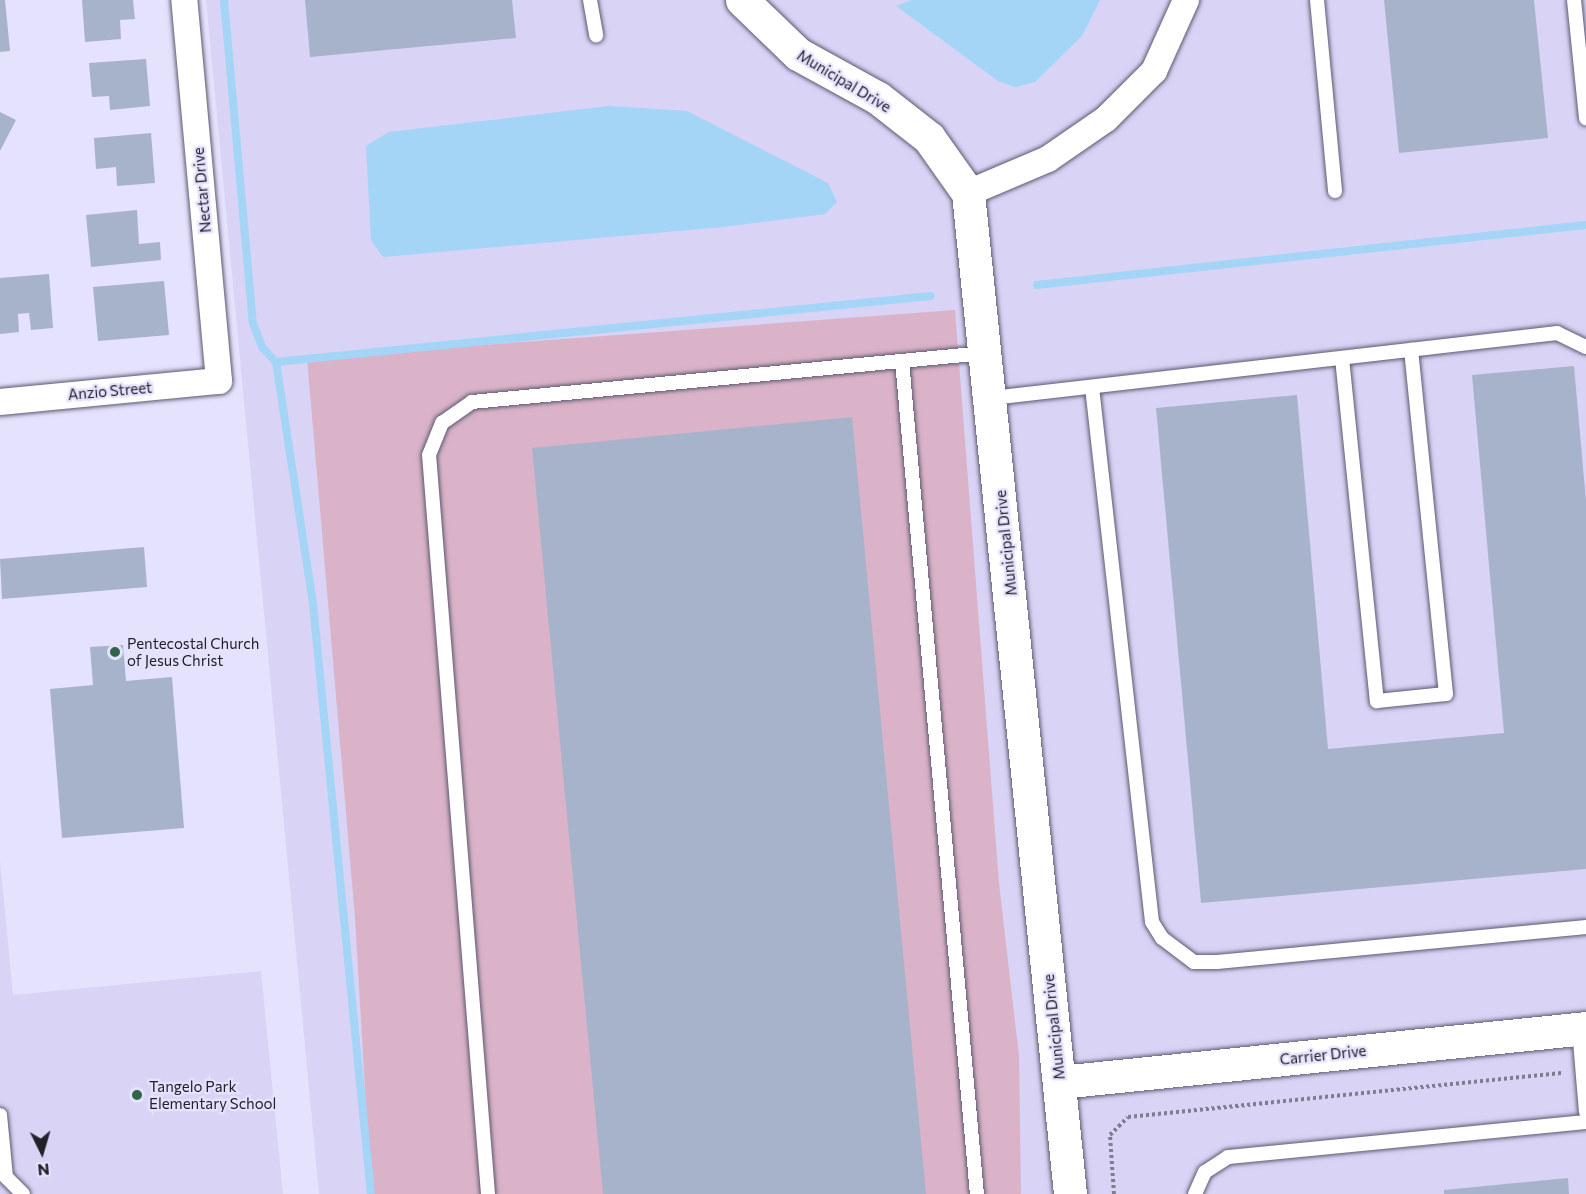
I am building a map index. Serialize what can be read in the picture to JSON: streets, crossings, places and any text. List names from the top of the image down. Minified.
{"streets":{"street":["Municipal Drive","Nectar Drive","Anzio Street","Carrier Drive"]},"crossings":[["Municipal Drive","Carrier Drive"],["Nectar Drive","Anzio Street"]],"places":["Pentecostal Church of Jesus Christ","Tangelo Park Elementary School"],"north":"bottom"}
